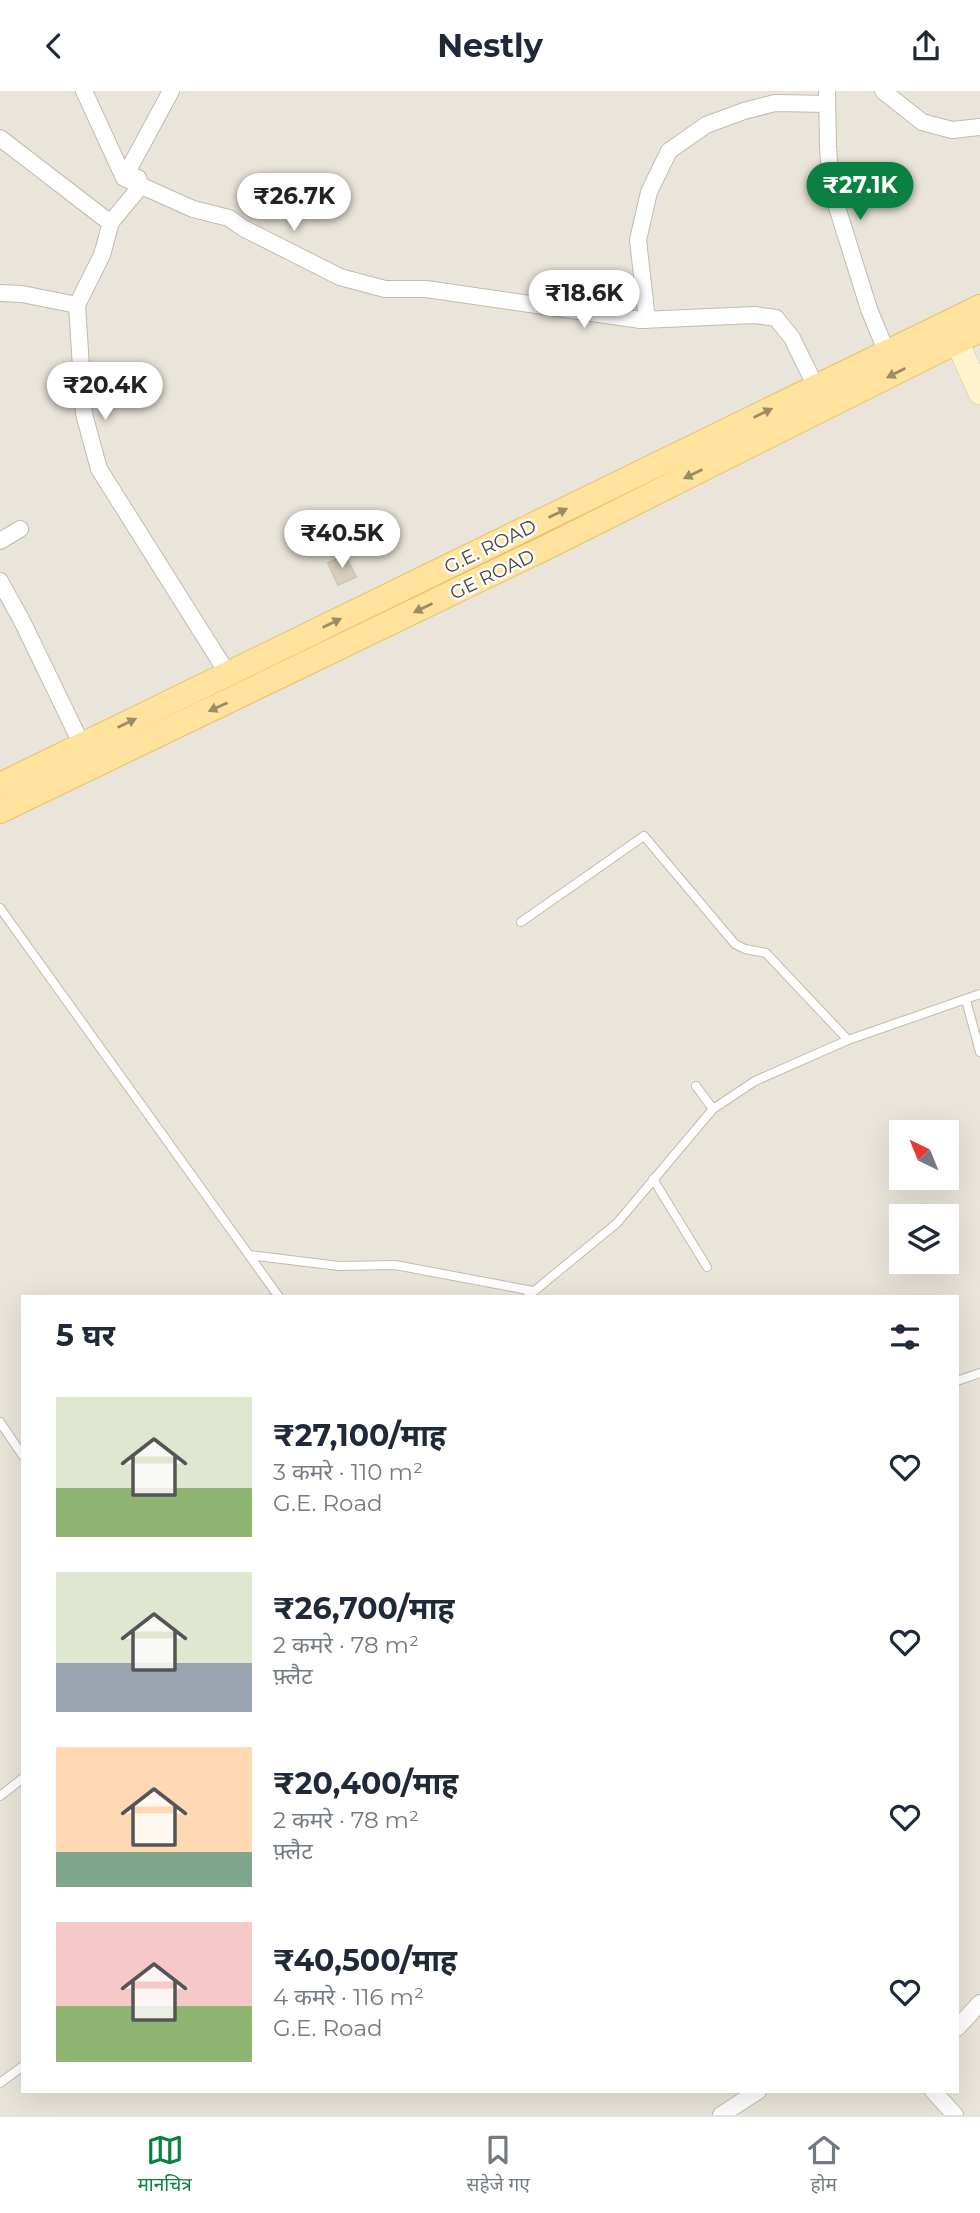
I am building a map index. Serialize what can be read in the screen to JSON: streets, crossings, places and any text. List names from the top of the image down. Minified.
{"streets":{"main road":["G.E. ROAD","GE ROAD"]},"crossings":[["G.E. ROAD","GE ROAD"]],"one_way":["G.E. ROAD","GE ROAD"],"north":"top left","page":{"header":"Nestly","price":["₹27.1K","₹26.7K","₹18.6K","₹20.4K","₹40.5K"],"heading":"5 घर","list":[{"name":"₹27,100/माह","note":"3 कमरे · 110 m² · G.E. Road"},{"name":"₹26,700/माह","note":"2 कमरे · 78 m² · फ़्लैट"},{"name":"₹20,400/माह","note":"2 कमरे · 78 m² · फ़्लैट"},{"name":"₹40,500/माह","note":"4 कमरे · 116 m² · G.E. Road"}],"tabs":["मानचित्र","सहेजे गए","होम"]}}
